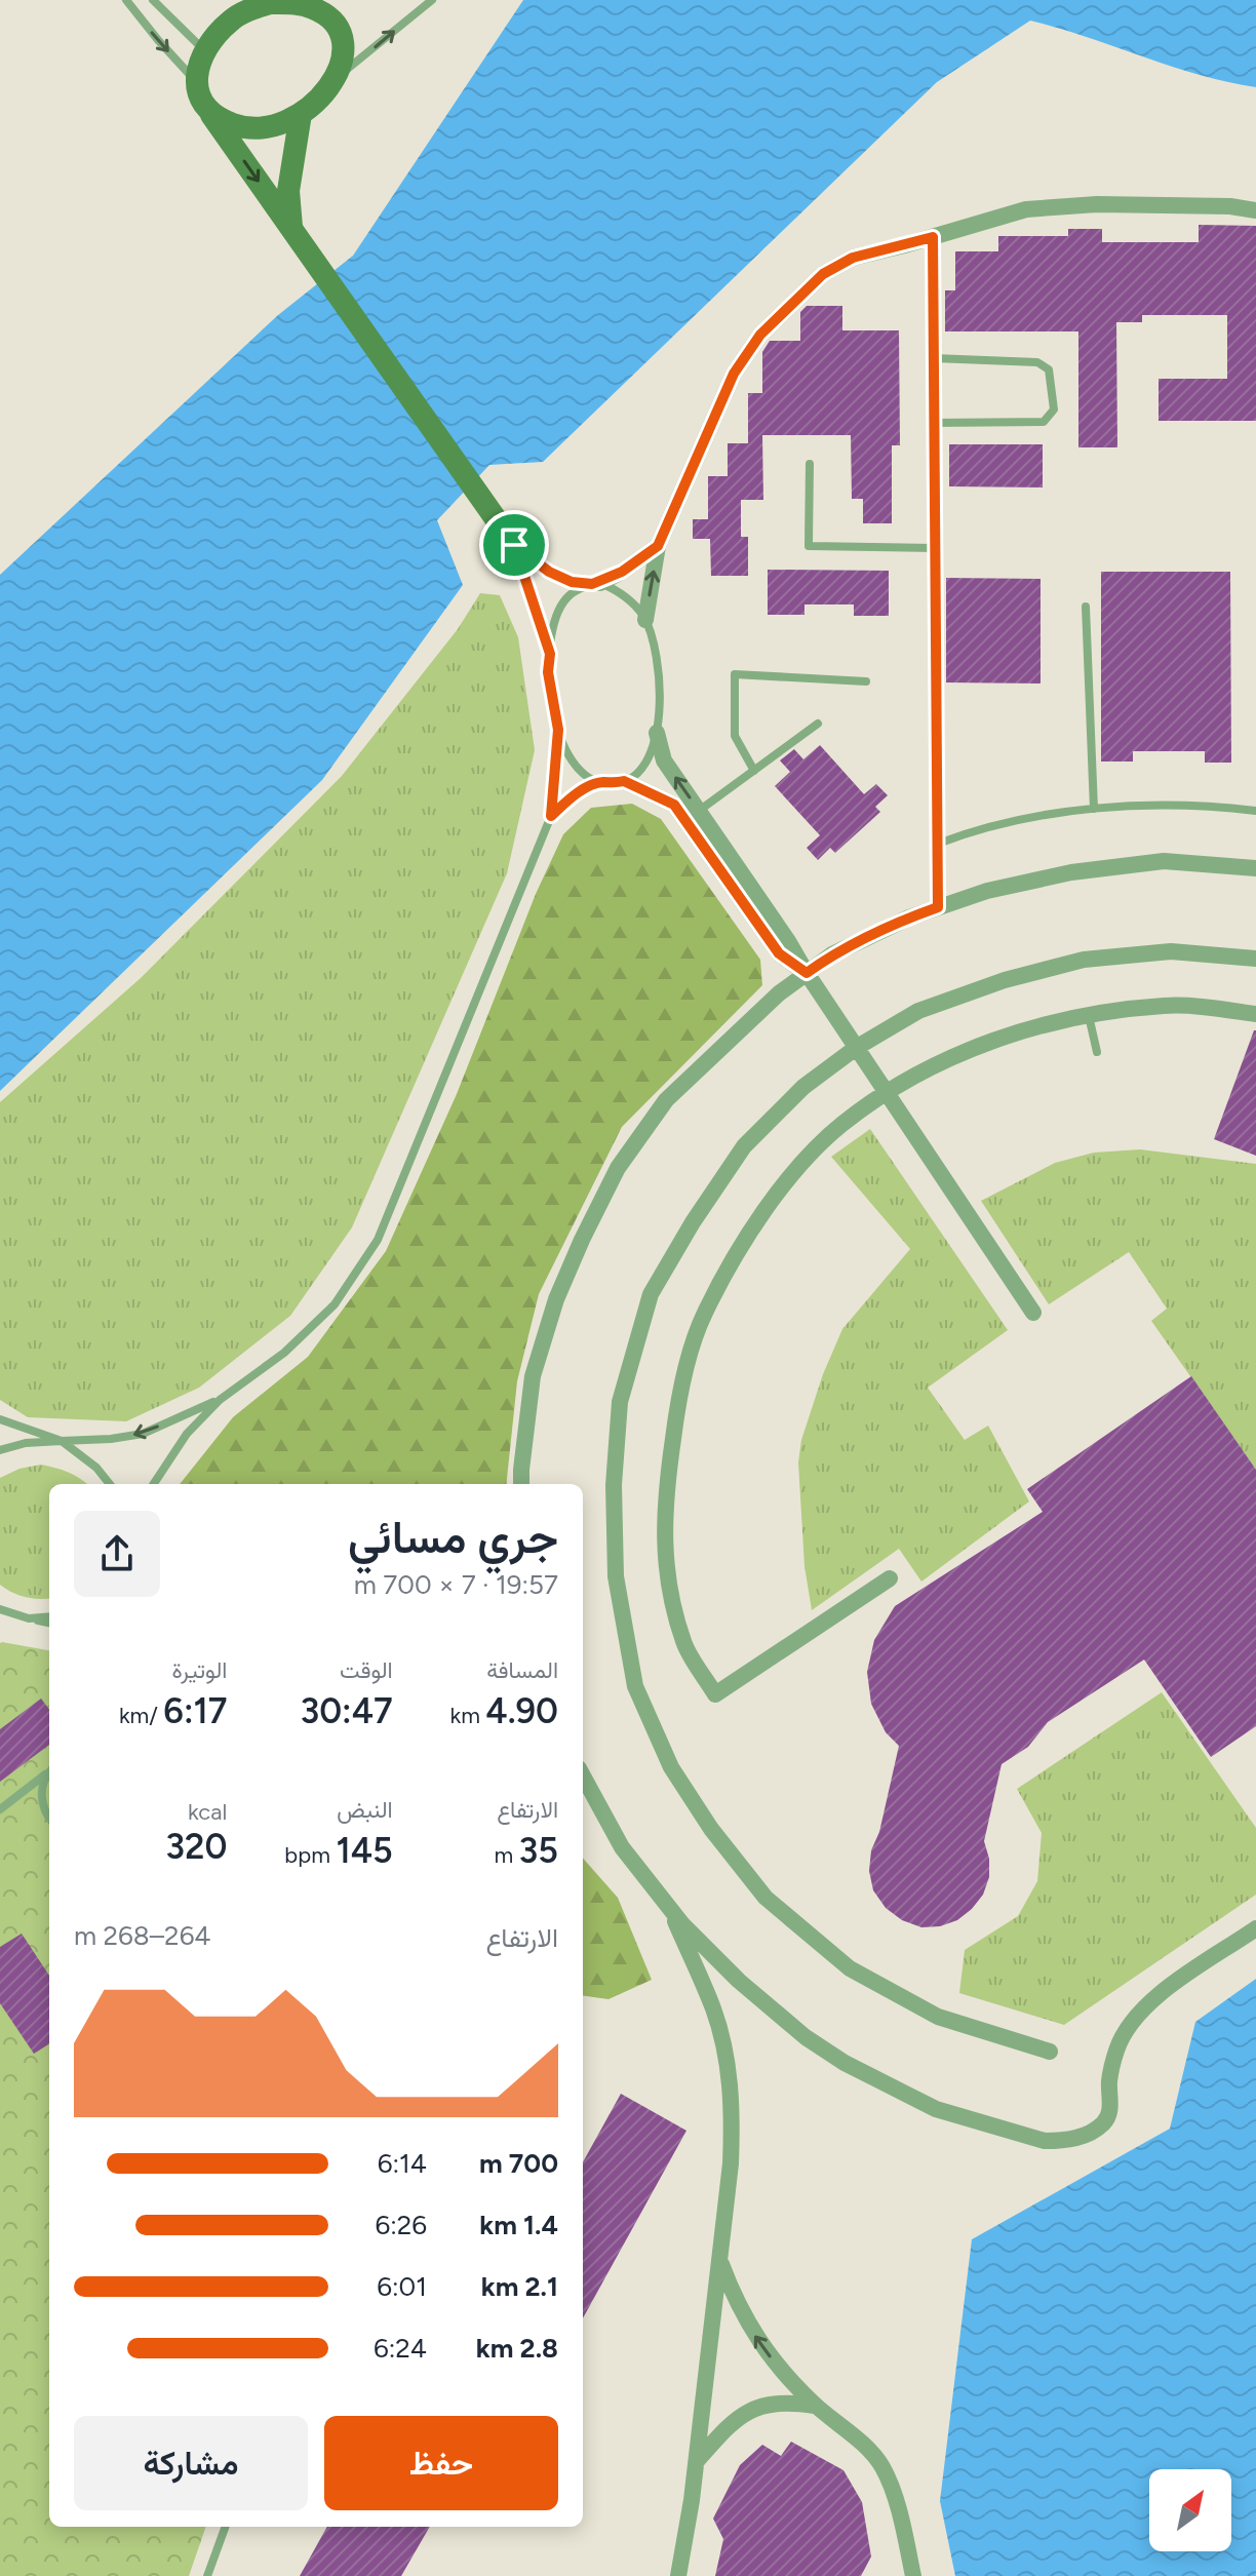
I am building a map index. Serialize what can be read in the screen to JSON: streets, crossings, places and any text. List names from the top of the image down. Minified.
{"north":"top right","page":{"heading":["جري مسائي","19:57 · 7 × 700 m"],"stats":[["المسافة","4.90 km"],["الوقت","30:47"],["الوتيرة","6:17 /km"],["الارتفاع","35 m"],["النبض","145 bpm"],["kcal","320"]],"chart":["الارتفاع","264–268 m"],"list":[{"name":"700 m","note":"6:14"},{"name":"1.4 km","note":"6:26"},{"name":"2.1 km","note":"6:01"},{"name":"2.8 km","note":"6:24"}],"buttons":["حفظ","مشاركة"]}}
